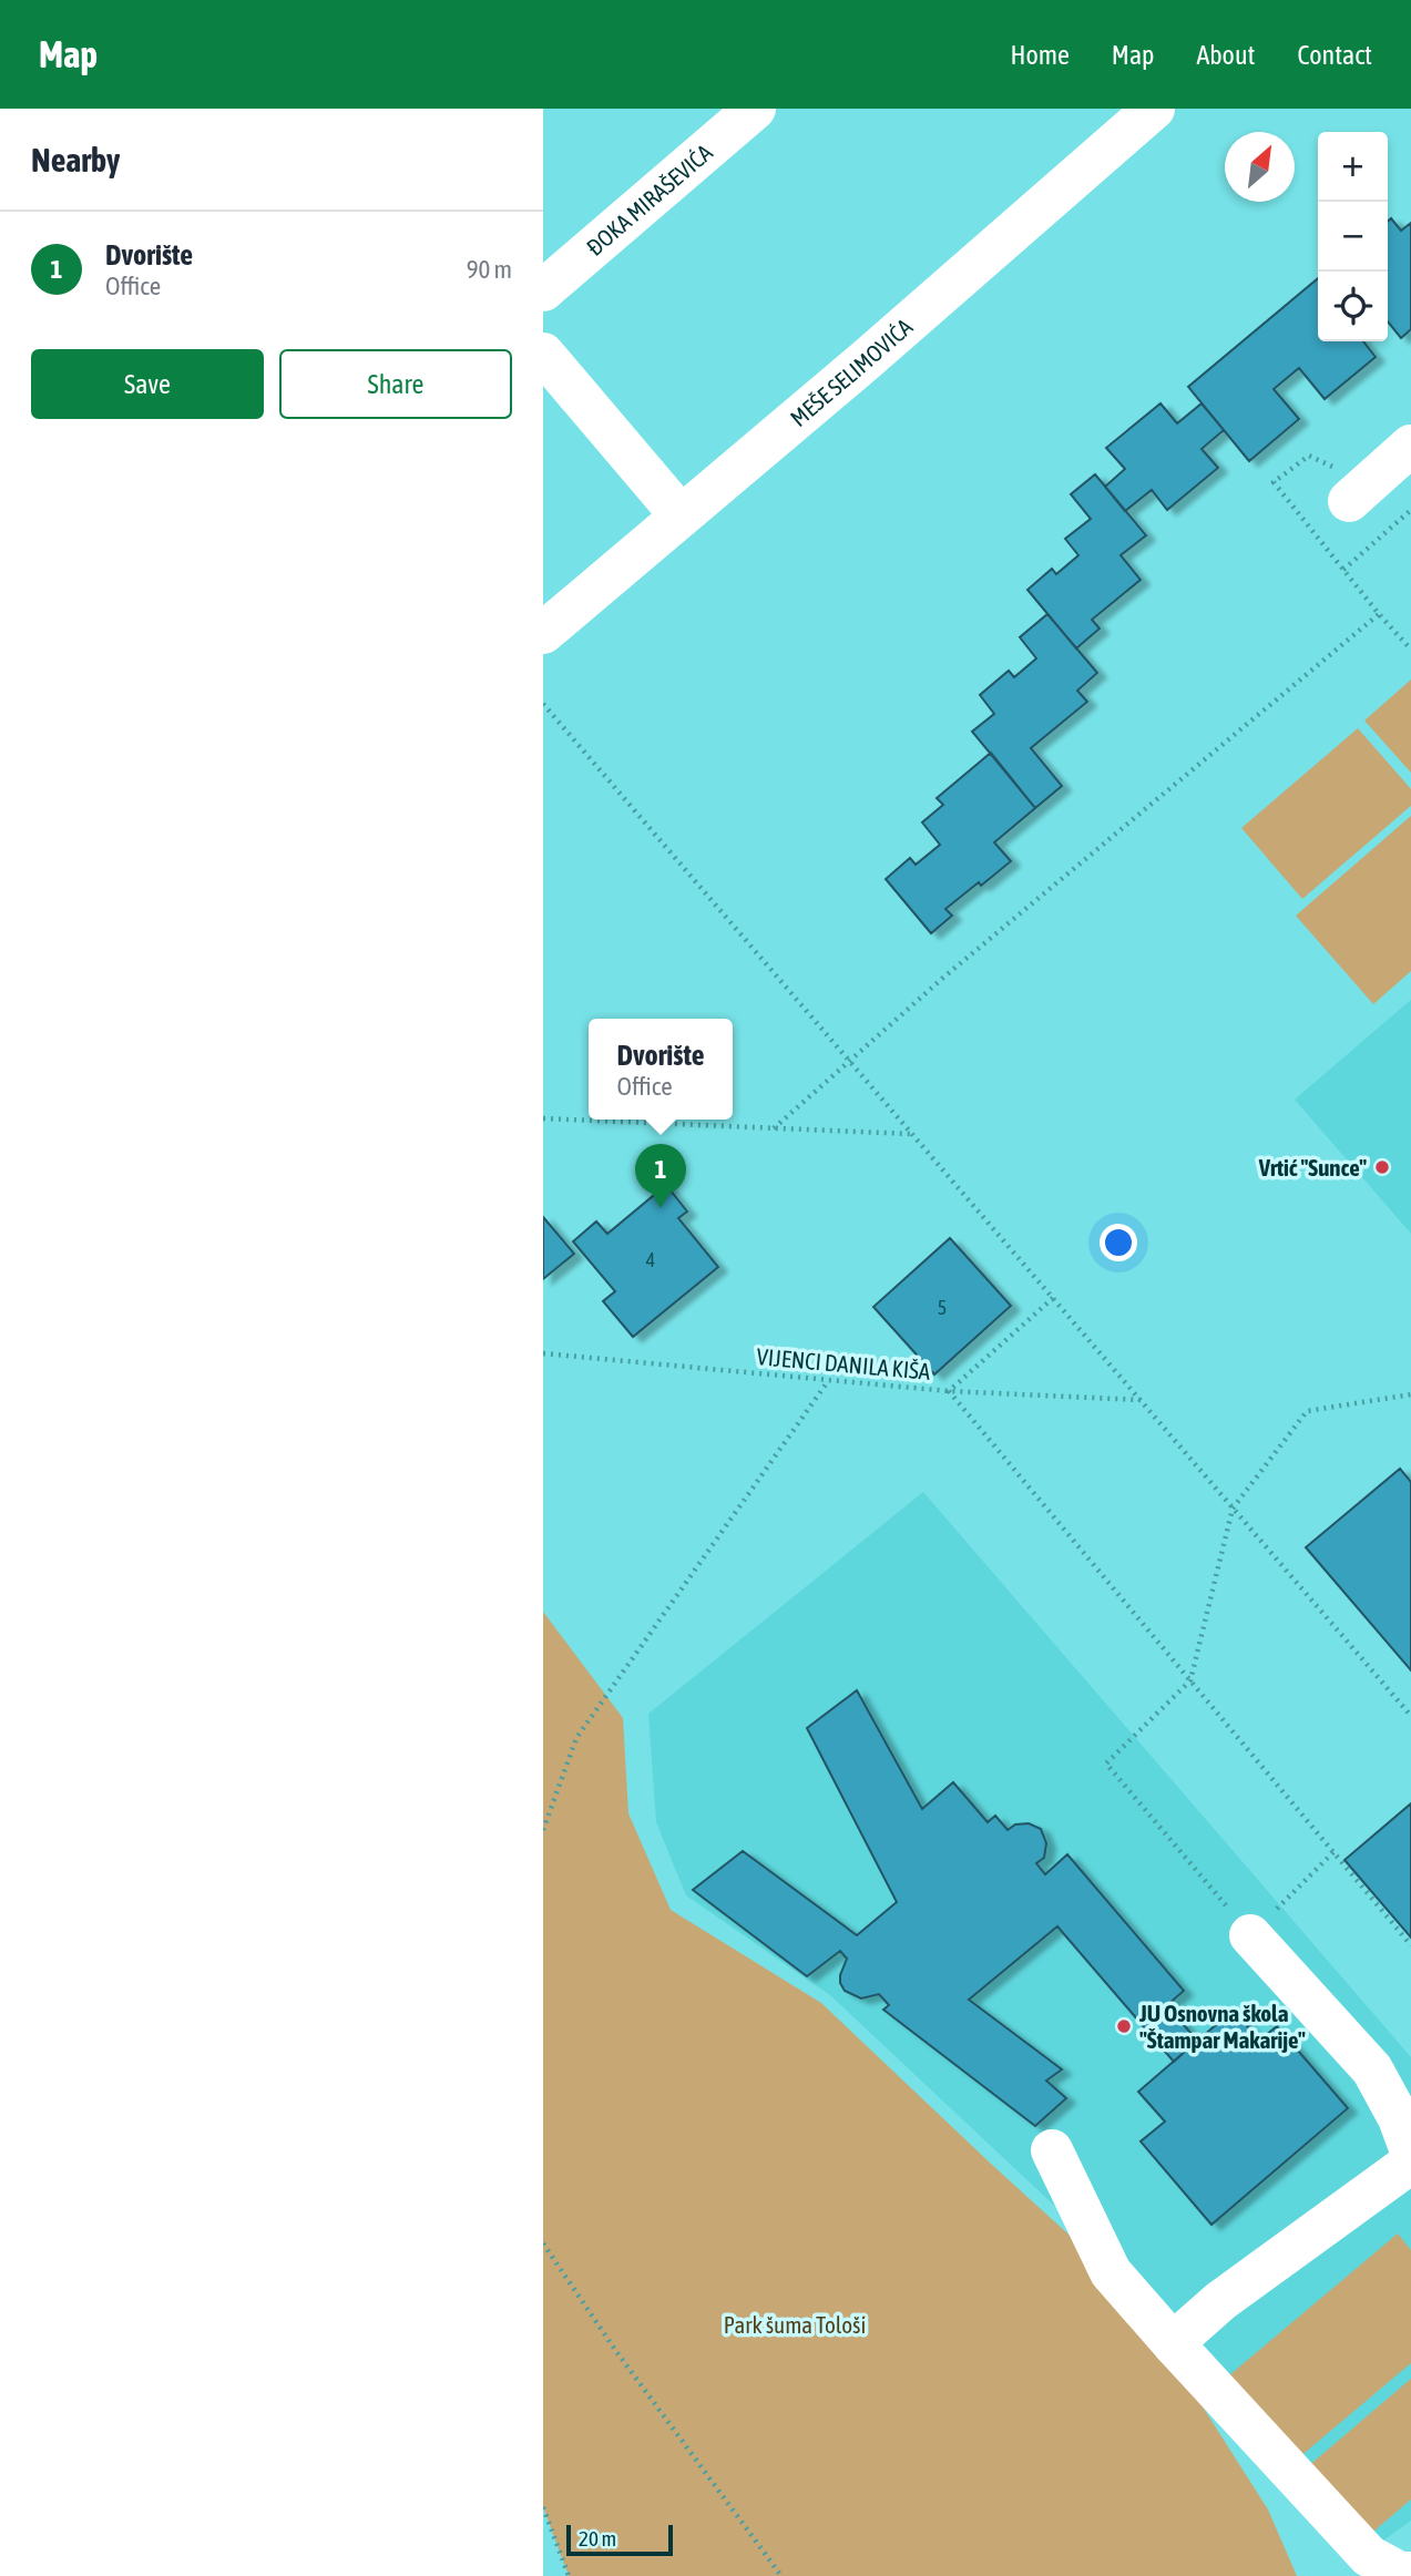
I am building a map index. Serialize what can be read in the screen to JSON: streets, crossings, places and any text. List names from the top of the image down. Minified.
{"streets":{"street":["ĐOKA MIRAŠEVIĆA","MEŠE SELIMOVIĆA"],"path":["VIJENCI DANILA KIŠA"]},"parks":["Park šuma Tološi"],"places":["Vrtić \"Sunce\"","JU Osnovna škola \"Štampar Makarije\""],"house_numbers":["4","5"],"scale_bar":"20 m","north":"top right","page":{"header":"Map","nav":["Home","Map","About","Contact"],"heading":"Nearby","map_buttons":["+","−"],"list":[{"mark":"1","name":"Dvorište","note":"Office","value":"90 m"}],"buttons":["Save","Share"],"popup":["Dvorište","Office"],"pins":"1","scale":"20 m"}}
